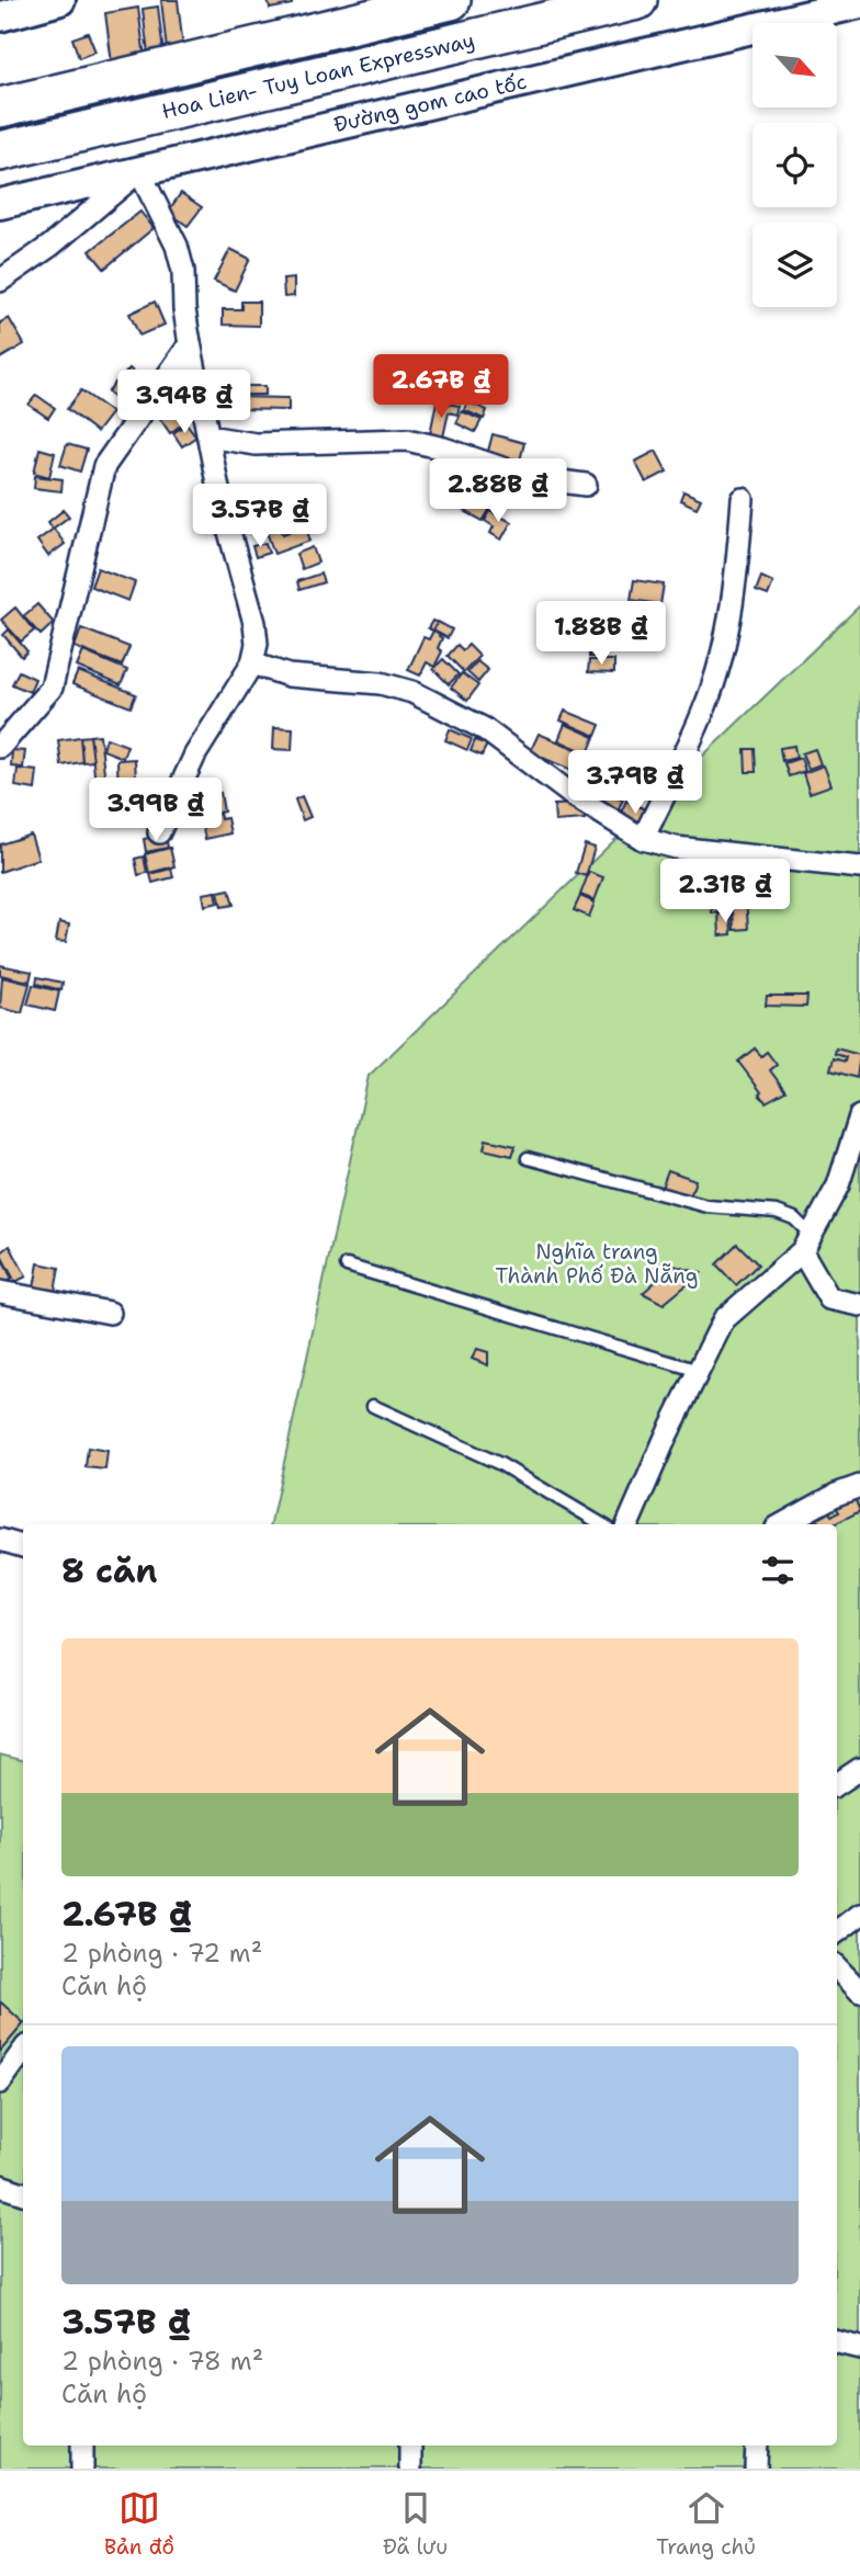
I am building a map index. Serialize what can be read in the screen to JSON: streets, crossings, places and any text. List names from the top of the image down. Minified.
{"streets":{"highway":["Hoa Lien- Tuy Loan Expressway"],"main road":["Đường gom cao tốc"]},"parks":["Nghĩa trang Thành Phố Đà Nẵng"],"north":"bottom right","page":{"price":["2.67B ₫","3.94B ₫","2.88B ₫","3.57B ₫","1.88B ₫","3.79B ₫","3.99B ₫","2.31B ₫"],"heading":"8 căn","list":[{"name":"2.67B ₫","note":"2 phòng · 72 m² · Căn hộ"},{"name":"3.57B ₫","note":"2 phòng · 78 m² · Căn hộ"}],"tabs":["Bản đồ","Đã lưu","Trang chủ"]}}
